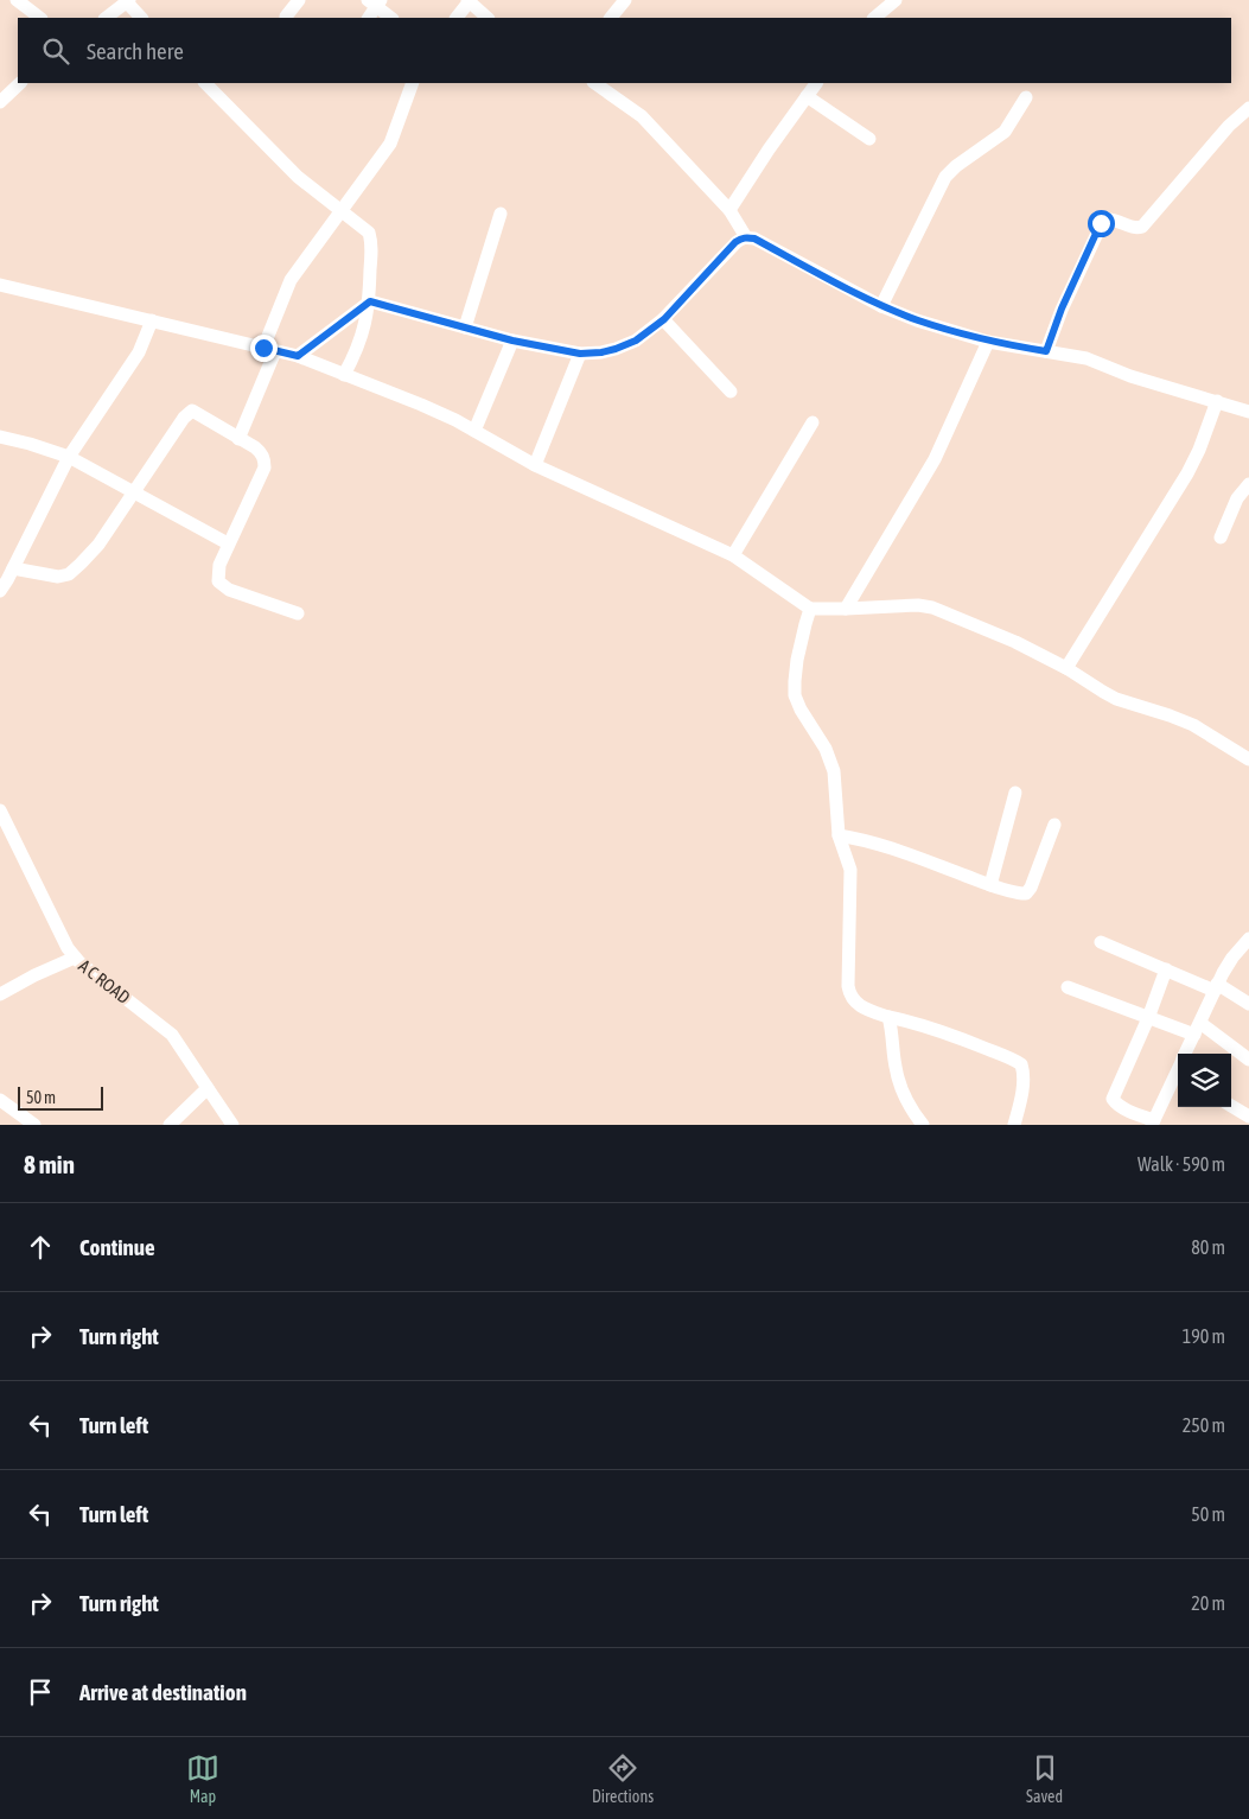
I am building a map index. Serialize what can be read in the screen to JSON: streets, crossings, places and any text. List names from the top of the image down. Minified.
{"streets":{"street":["A C ROAD"]},"scale_bar":"50 m","page":{"search":"Search here","scale":"50 m","heading":["8 min","Walk · 590 m"],"list":[["Continue","80 m"],["Turn right","190 m"],["Turn left","250 m"],["Turn left","50 m"],["Turn right","20 m"],"Arrive at destination"],"nav":["Map","Directions","Saved"]}}
